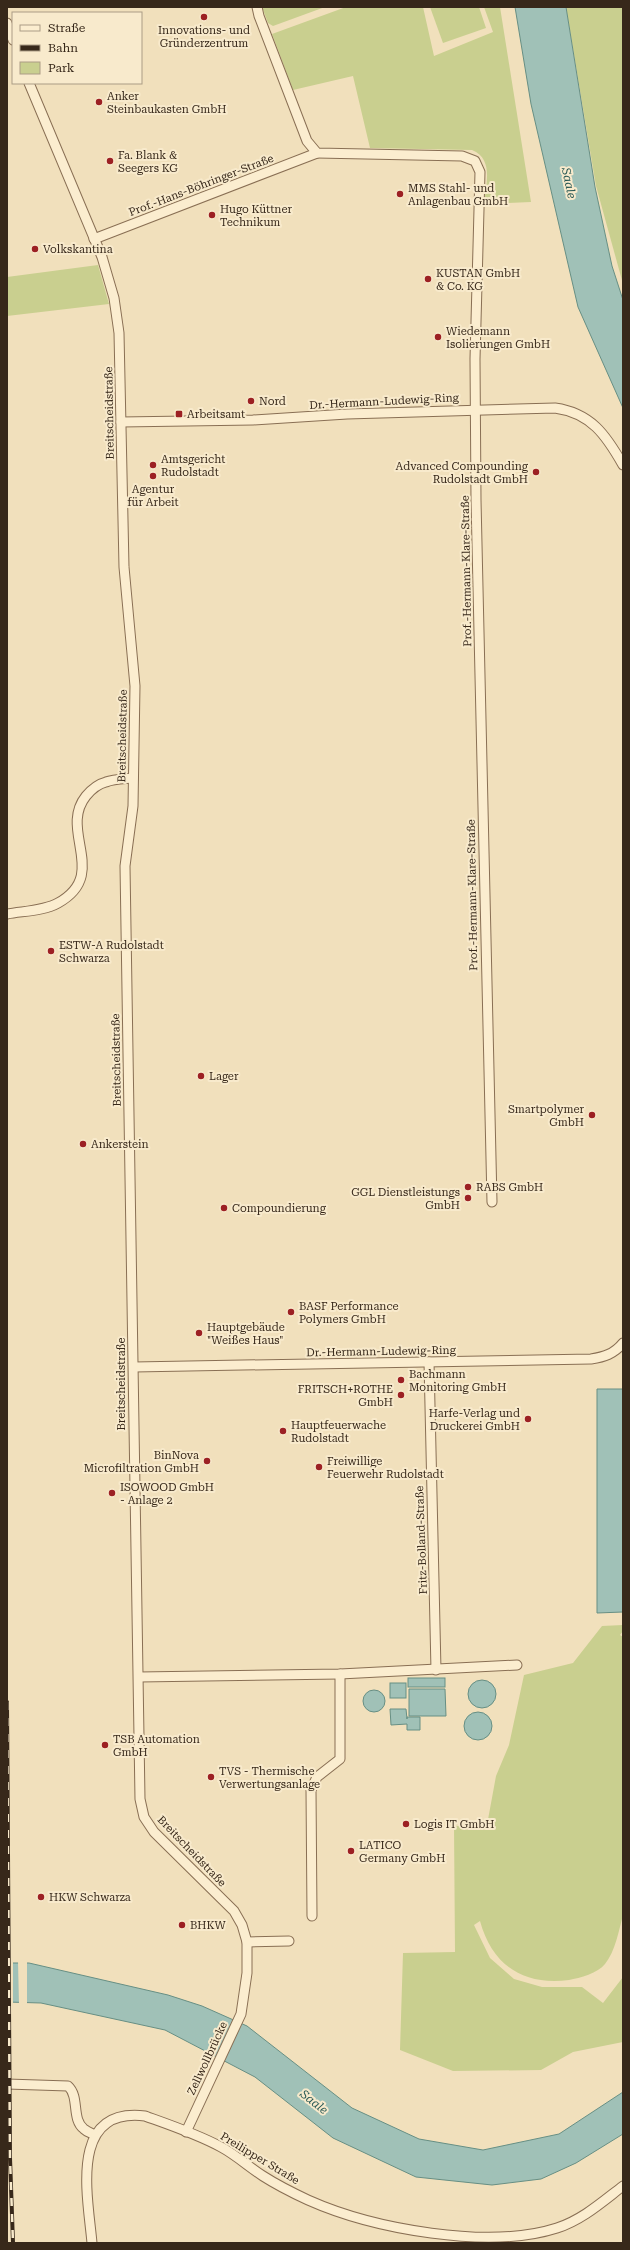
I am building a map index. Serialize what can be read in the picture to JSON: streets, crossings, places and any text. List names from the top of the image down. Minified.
{"streets":{"street":["Prof.-Hans-Böhringer-Straße","Dr.-Hermann-Ludewig-Ring","Breitscheidstraße","Prof.-Hermann-Klare-Straße","Fritz-Bolland-Straße","Zellwollbrücke","Preilipper Straße"]},"crossings":[["Prof.-Hans-Böhringer-Straße","Breitscheidstraße"],["Prof.-Hans-Böhringer-Straße","Prof.-Hermann-Klare-Straße"],["Dr.-Hermann-Ludewig-Ring","Breitscheidstraße"],["Dr.-Hermann-Ludewig-Ring","Prof.-Hermann-Klare-Straße"],["Dr.-Hermann-Ludewig-Ring","Fritz-Bolland-Straße"],["Breitscheidstraße","Zellwollbrücke"],["Zellwollbrücke","Preilipper Straße"]],"water":["Saale"],"places":{"other":["Innovations- und Gründerzentrum","Anker Steinbaukasten GmbH","Fa. Blank & Seegers KG","MMS Stahl- und Anlagenbau GmbH","Hugo Küttner Technikum","Volkskantina","KUSTAN GmbH & Co. KG","Wiedemann Isolierungen GmbH","Nord","Amtsgericht Rudolstadt","Advanced Compounding Rudolstadt GmbH","Agentur für Arbeit","ESTW-A Rudolstadt Schwarza","Lager","Smartpolymer GmbH","Ankerstein","RABS GmbH","GGL Dienstleistungs GmbH","Compoundierung","BASF Performance Polymers GmbH","Hauptgebäude \"Weißes Haus\"","Bachmann Monitoring GmbH","FRITSCH+ROTHE GmbH","Harfe-Verlag und Druckerei GmbH","Hauptfeuerwache Rudolstadt","BinNova Microfiltration GmbH","Freiwillige Feuerwehr Rudolstadt","ISOWOOD GmbH - Anlage 2","TSB Automation GmbH","TVS - Thermische Verwertungsanlage","Logis IT GmbH","LATICO Germany GmbH","HKW Schwarza","BHKW"],"transit":["Arbeitsamt"]},"legend":["Straße","Bahn","Park"]}
